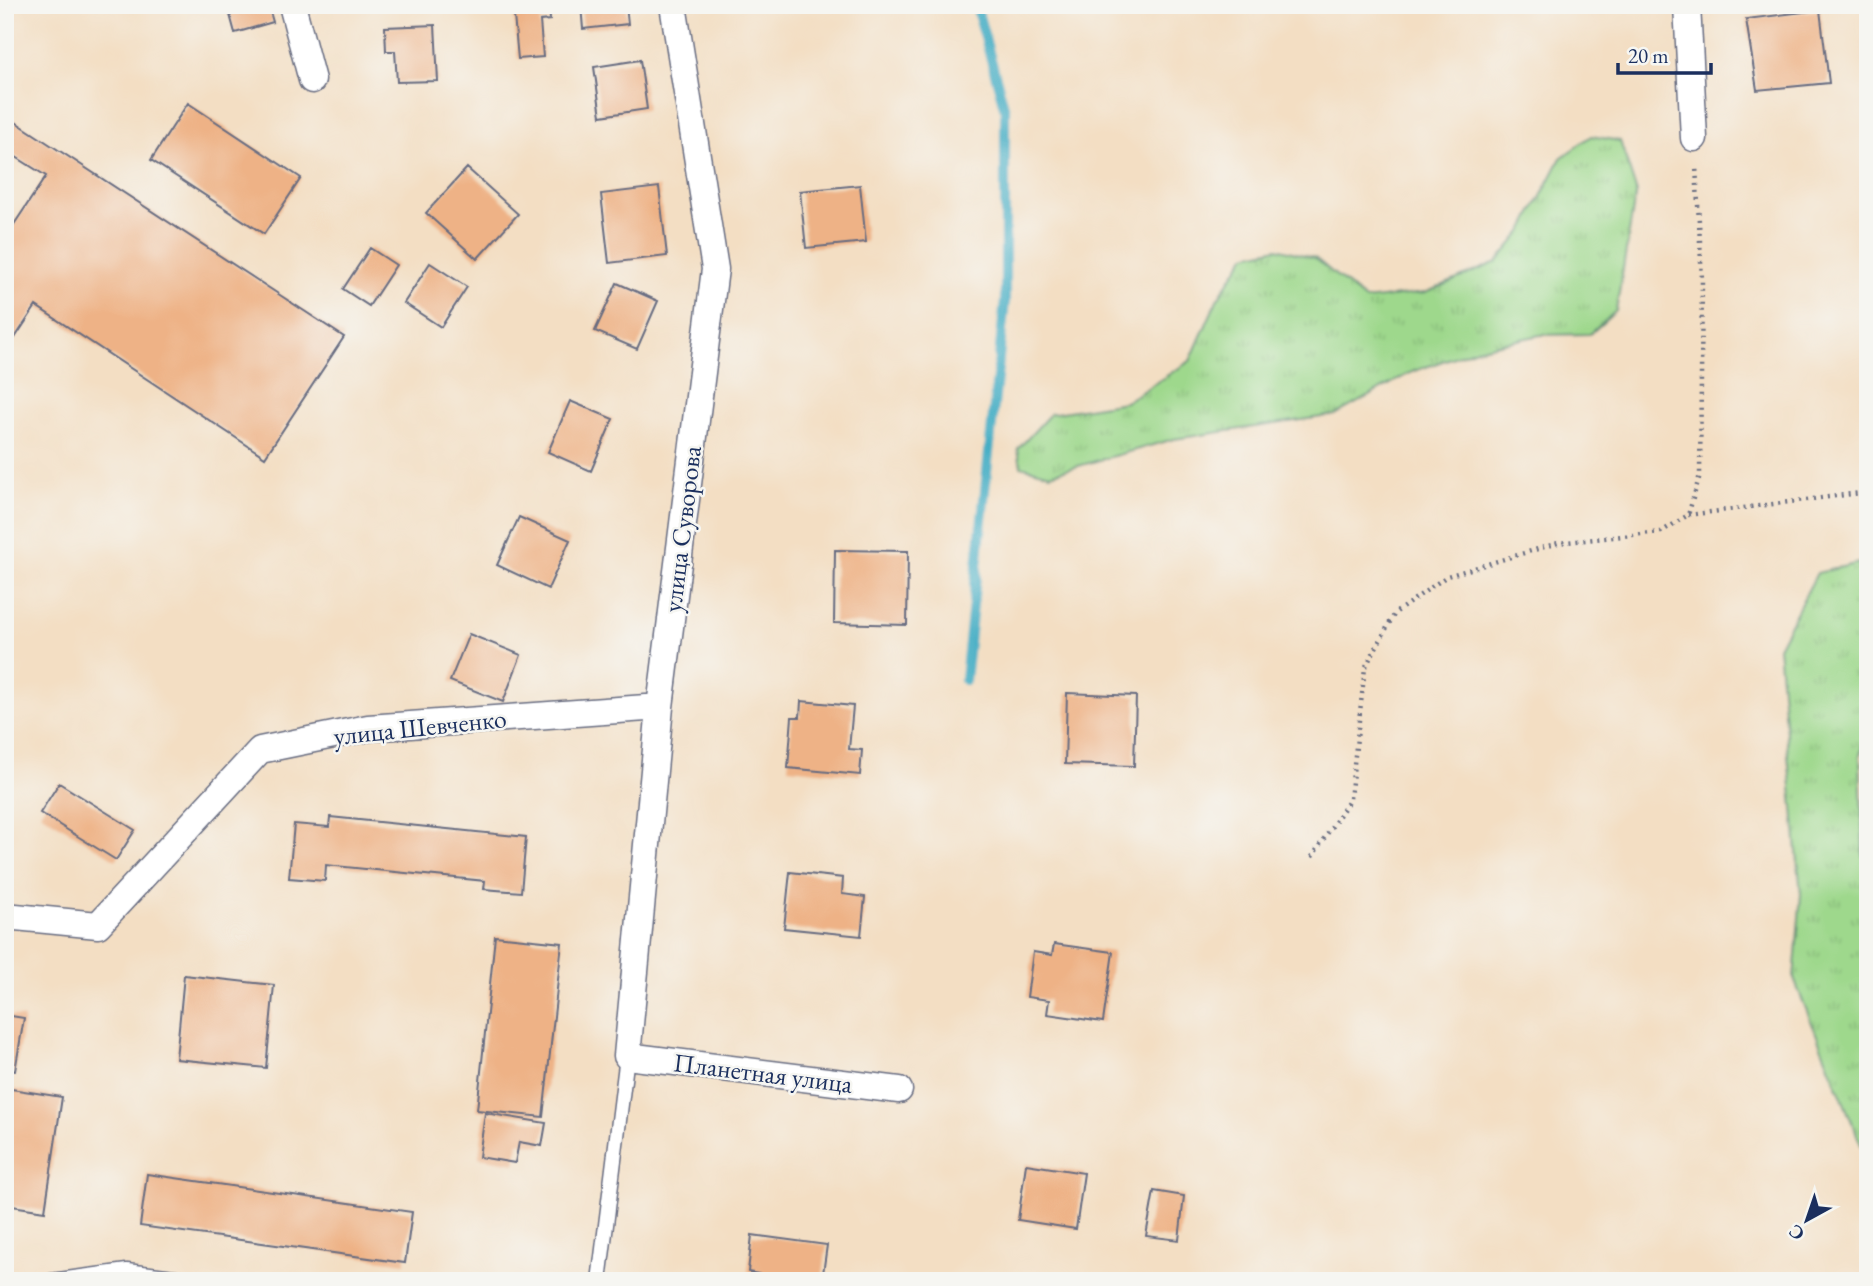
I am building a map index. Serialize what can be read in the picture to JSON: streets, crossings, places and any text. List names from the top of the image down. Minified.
{"streets":{"street":["улица Суворова","улица Шевченко","Планетная улица"]},"crossings":[["улица Суворова","улица Шевченко"],["улица Суворова","Планетная улица"]],"scale_bar":"20 m","north":"bottom left"}
